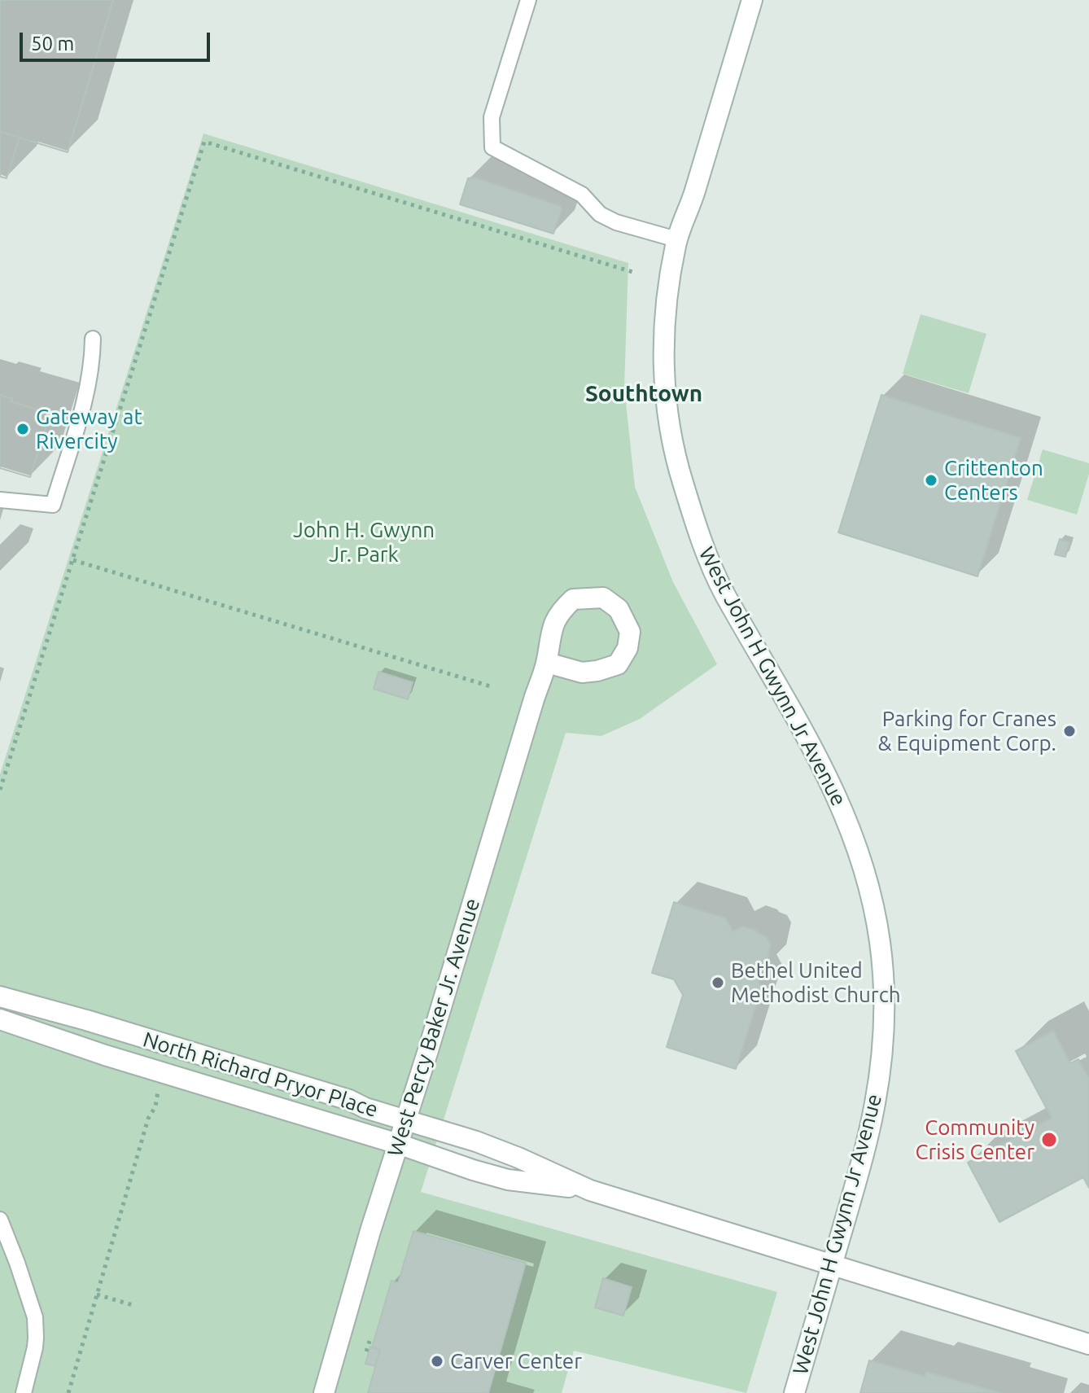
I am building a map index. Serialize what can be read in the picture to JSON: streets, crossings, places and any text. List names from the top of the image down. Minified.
{"streets":{"street":["West John H Gwynn Jr Avenue","West Percy Baker Jr. Avenue","North Richard Pryor Place"]},"crossings":[["West John H Gwynn Jr Avenue","North Richard Pryor Place"],["West Percy Baker Jr. Avenue","North Richard Pryor Place"]],"districts":["Southtown"],"parks":["John H. Gwynn Jr. Park"],"places":["Gateway at Rivercity","Crittenton Centers","Parking for Cranes & Equipment Corp.","Bethel United Methodist Church","Community Crisis Center","Carver Center"],"scale_bar":"50 m"}
